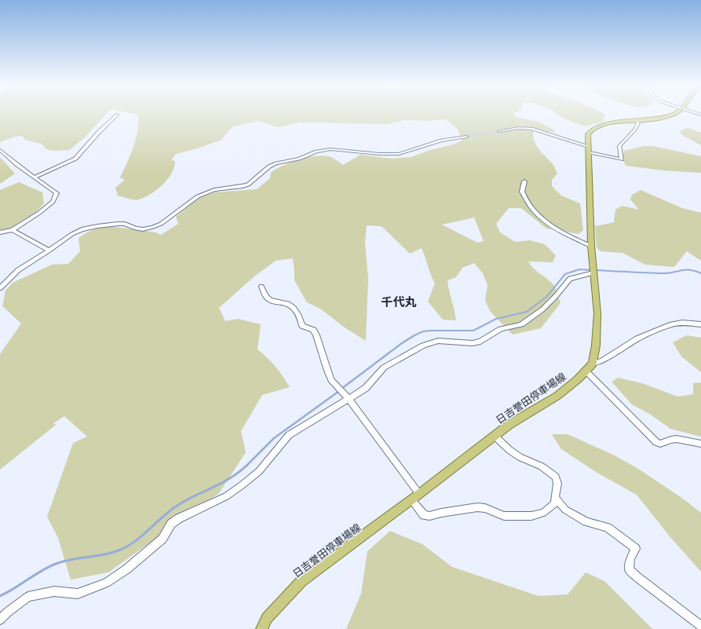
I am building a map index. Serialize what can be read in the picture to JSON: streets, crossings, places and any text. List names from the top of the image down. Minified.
{"streets":{"main road":["日吉誉田停車場線"]},"districts":["千代丸"]}
